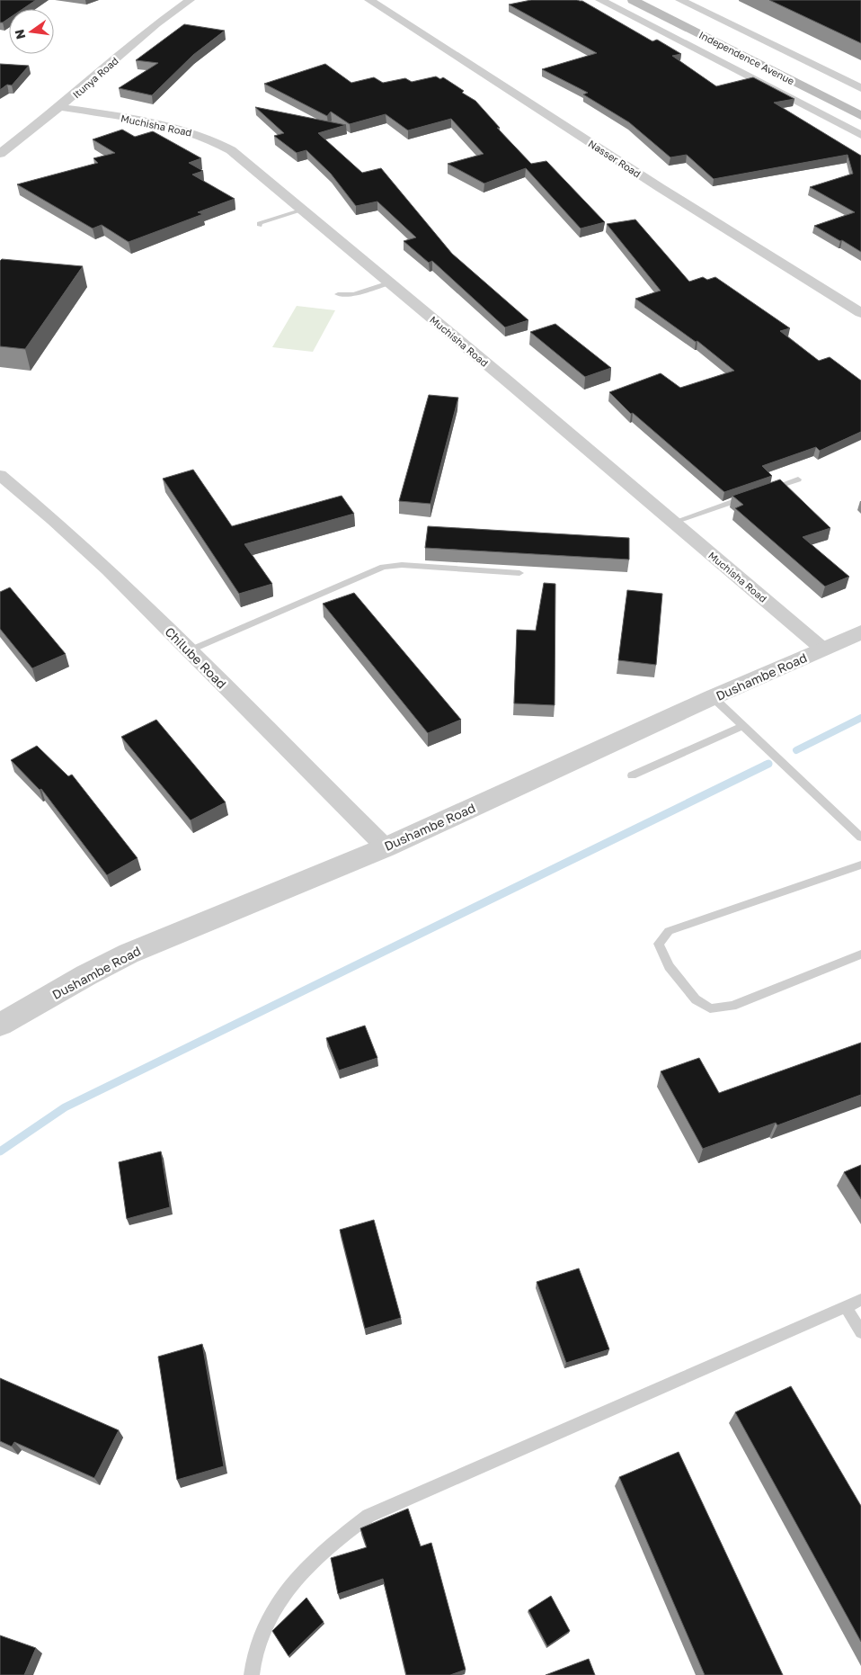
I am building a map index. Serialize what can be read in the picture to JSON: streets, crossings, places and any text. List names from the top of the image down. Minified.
{"streets":{"main road":["Independence Avenue"],"street":["Itunya Road","Muchisha Road","Nasser Road","Chilube Road","Dushambe Road"]},"crossings":[["Itunya Road","Muchisha Road"],["Muchisha Road","Dushambe Road"],["Chilube Road","Dushambe Road"]],"north":"left"}
